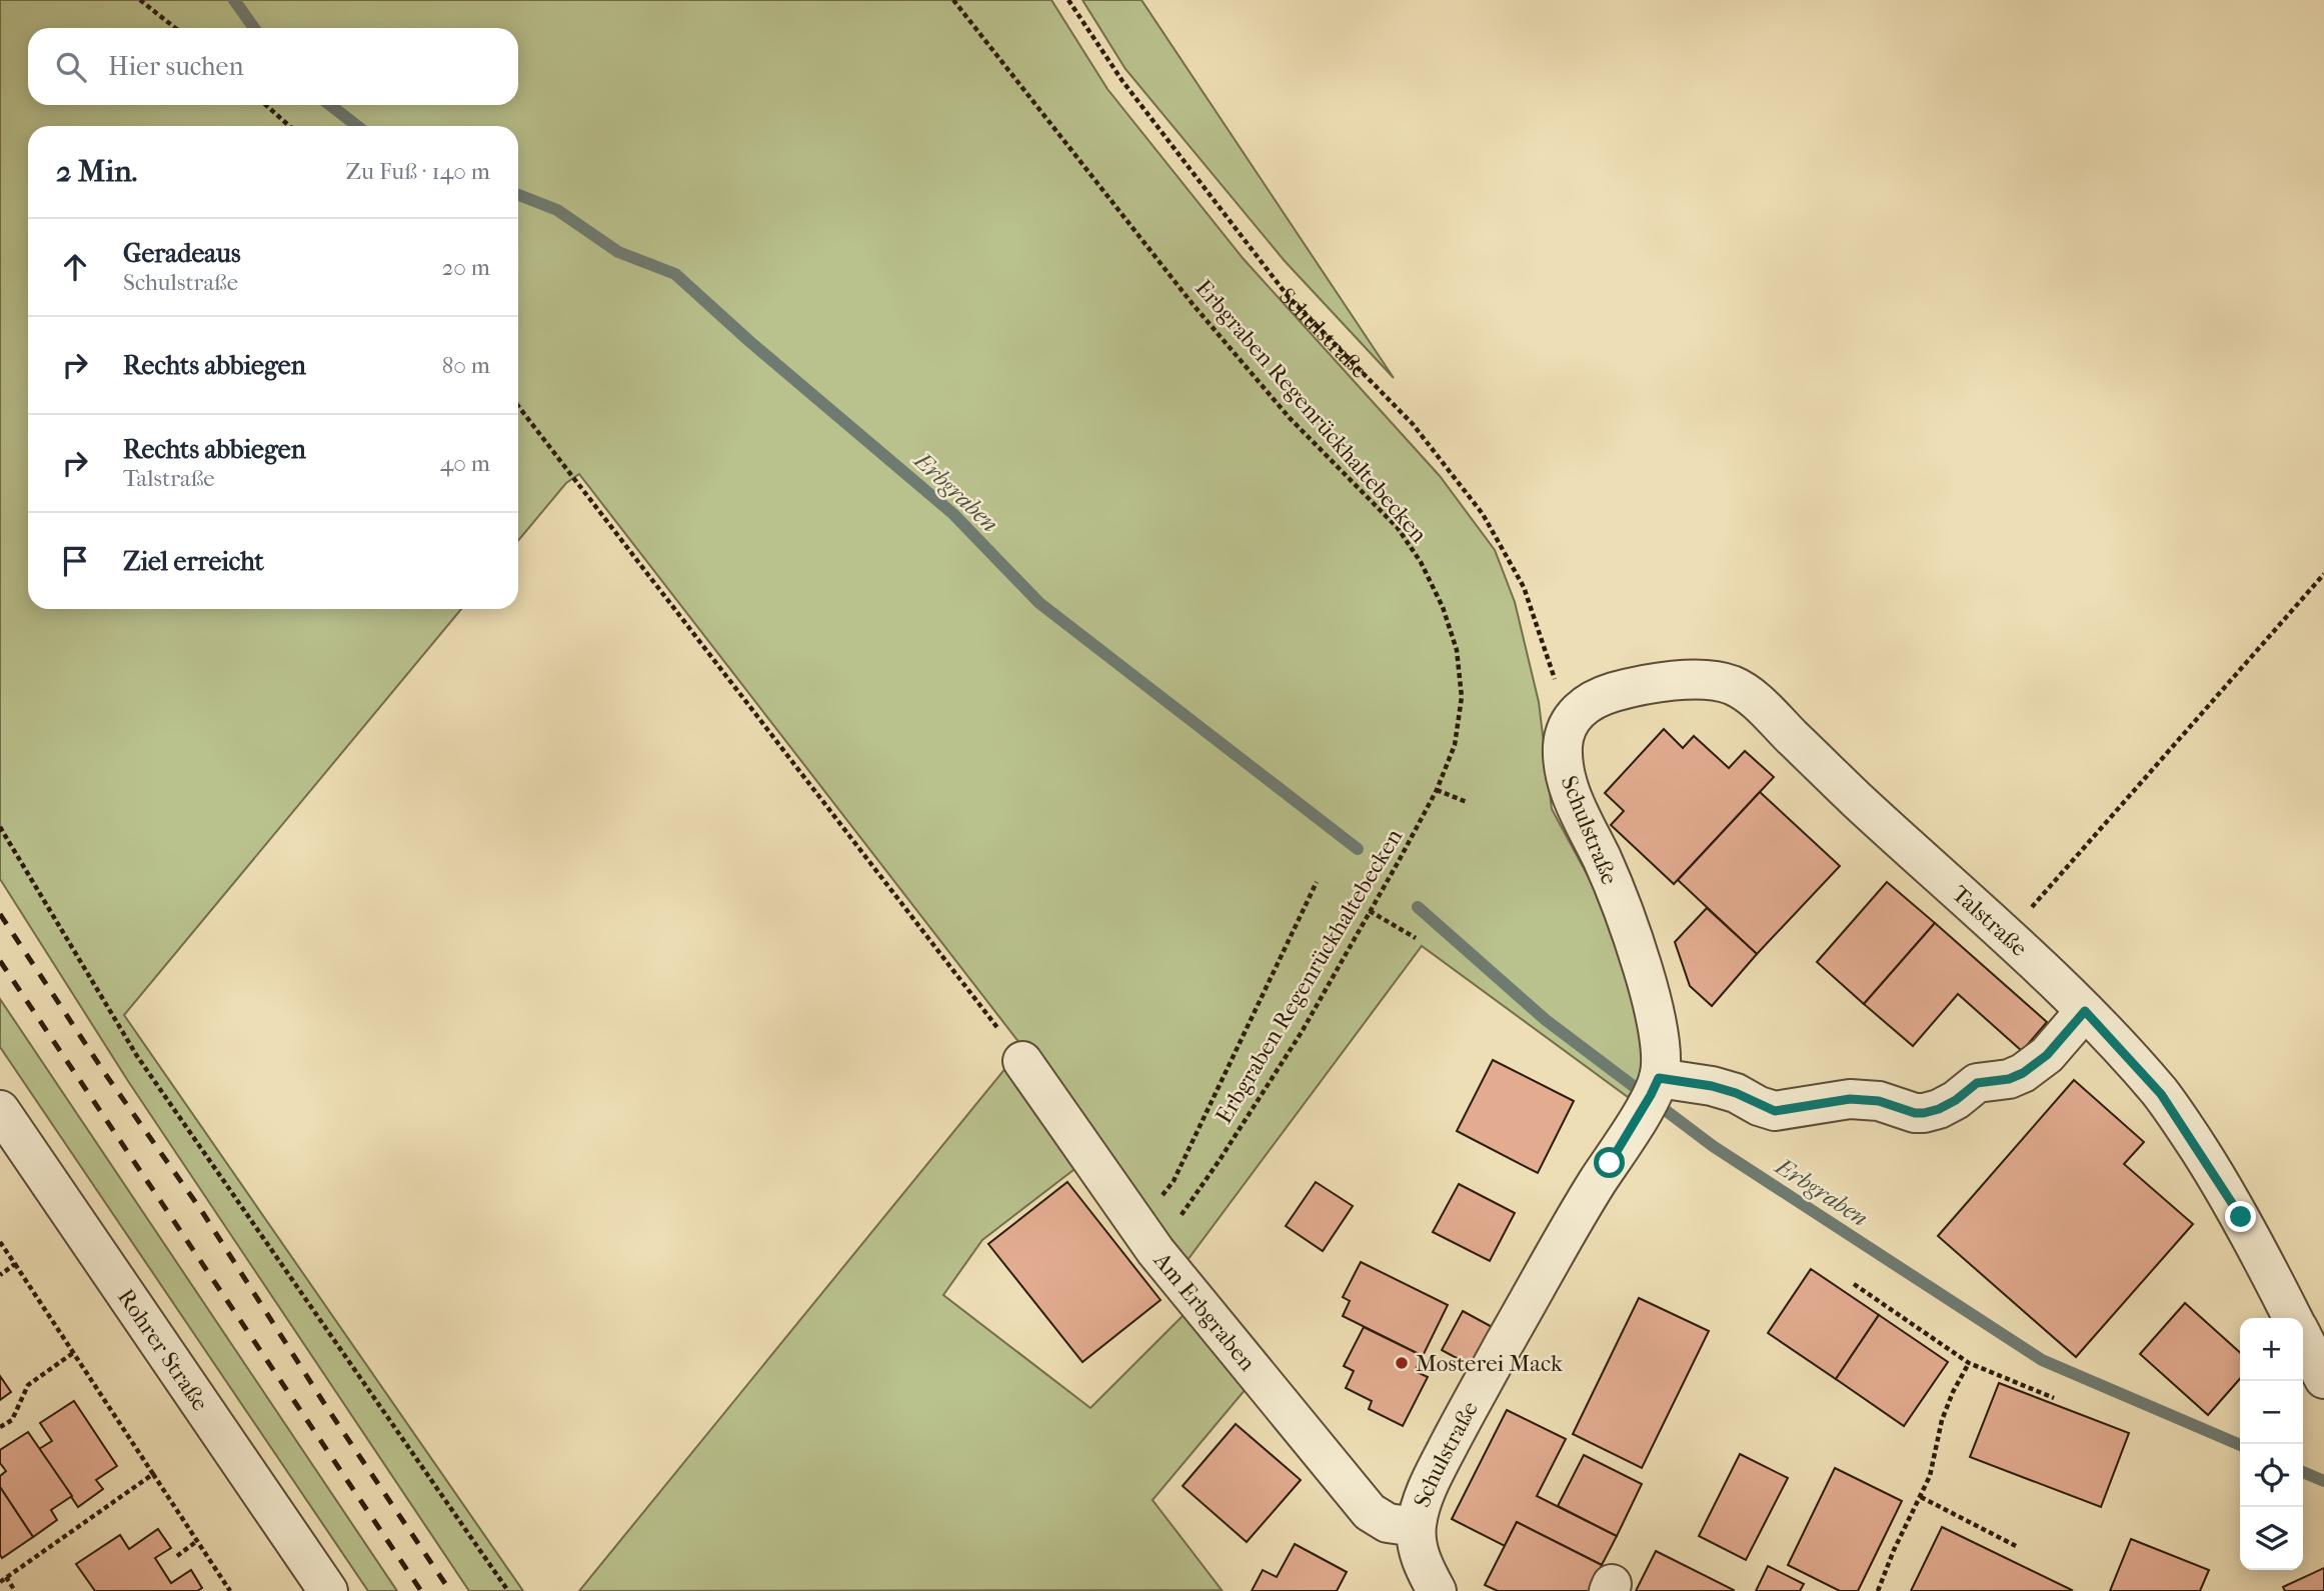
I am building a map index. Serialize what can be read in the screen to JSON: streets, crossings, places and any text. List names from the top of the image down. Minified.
{"streets":{"street":["Schulstraße","Talstraße","Am Erbgraben","Rohrer Straße"],"path":["Erbgraben Regenrückhaltebecken"]},"crossings":[["Schulstraße","Talstraße"],["Schulstraße","Am Erbgraben"],["Erbgraben Regenrückhaltebecken","Am Erbgraben"]],"water":["Erbgraben"],"places":["Mosterei Mack"],"page":{"search":"Hier suchen","heading":["2 Min.","Zu Fuß · 140 m"],"list":[["Geradeaus","Schulstraße","20 m"],["Rechts abbiegen","80 m"],["Rechts abbiegen","Talstraße","40 m"],"Ziel erreicht"],"map_buttons":["+","−"]}}
